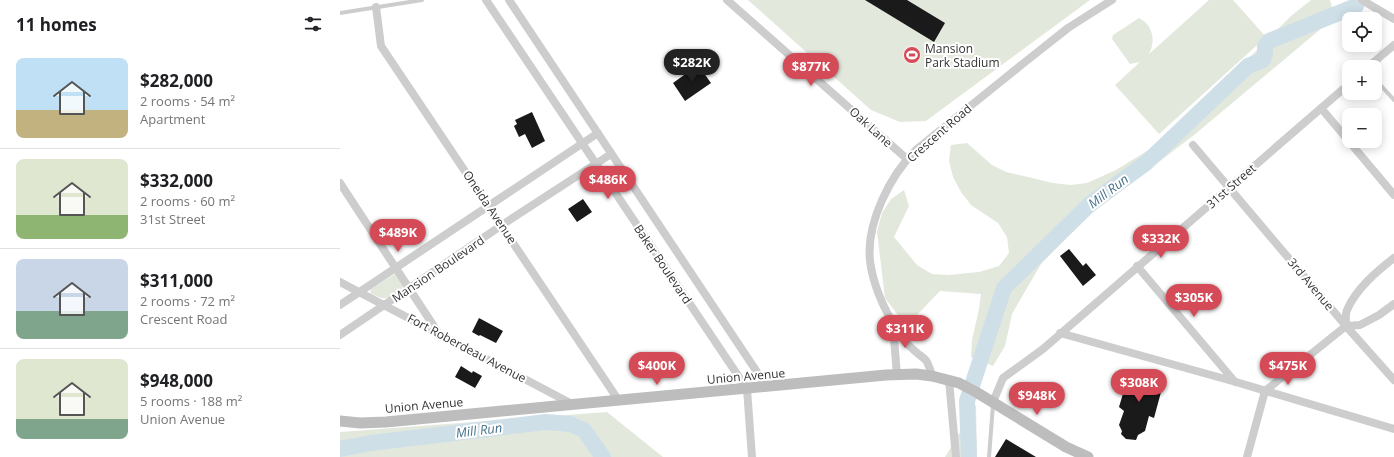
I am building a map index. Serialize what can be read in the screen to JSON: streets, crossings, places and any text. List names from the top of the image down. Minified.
{"streets":{"main road":["Union Avenue"],"street":["Oak Lane","Crescent Road","31st Street","Oneida Avenue","Baker Boulevard","Mansion Boulevard","3rd Avenue","Fort Roberdeau Avenue"]},"crossings":[["Oak Lane","Crescent Road"],["Crescent Road","Union Avenue"],["31st Street","3rd Avenue"],["31st Street","Union Avenue"],["Oneida Avenue","Mansion Boulevard"],["Oneida Avenue","Union Avenue"],["Baker Boulevard","Mansion Boulevard"],["Baker Boulevard","Union Avenue"],["Mansion Boulevard","Fort Roberdeau Avenue"],["Fort Roberdeau Avenue","Union Avenue"]],"water":["Mill Run"],"places":{"sports":["Mansion Park Stadium"]},"page":{"heading":"11 homes","map_buttons":["+","−"],"list":[{"name":"$282,000","note":"2 rooms · 54 m² · Apartment"},{"name":"$332,000","note":"2 rooms · 60 m² · 31st Street"},{"name":"$311,000","note":"2 rooms · 72 m² · Crescent Road"},{"name":"$948,000","note":"5 rooms · 188 m² · Union Avenue"}],"price":["$282K","$877K","$486K","$489K","$332K","$305K","$311K","$400K","$475K","$308K","$948K"]}}
